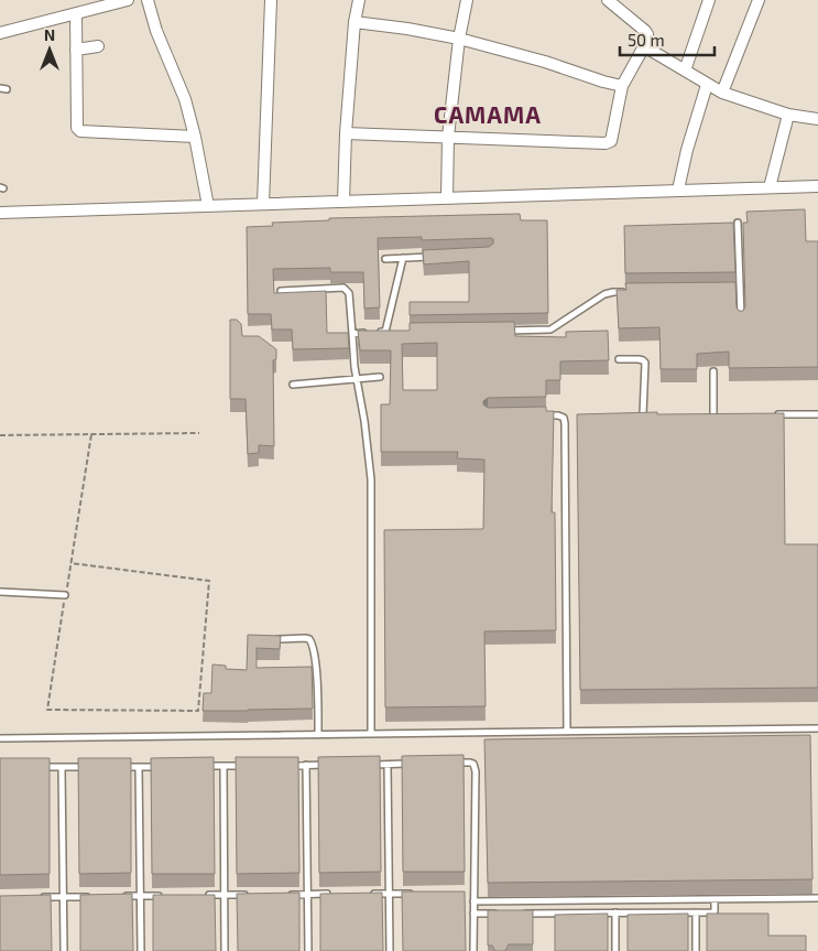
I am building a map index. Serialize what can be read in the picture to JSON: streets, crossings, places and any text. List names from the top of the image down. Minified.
{"districts":["CAMAMA"],"scale_bar":"50 m","north":"top"}
